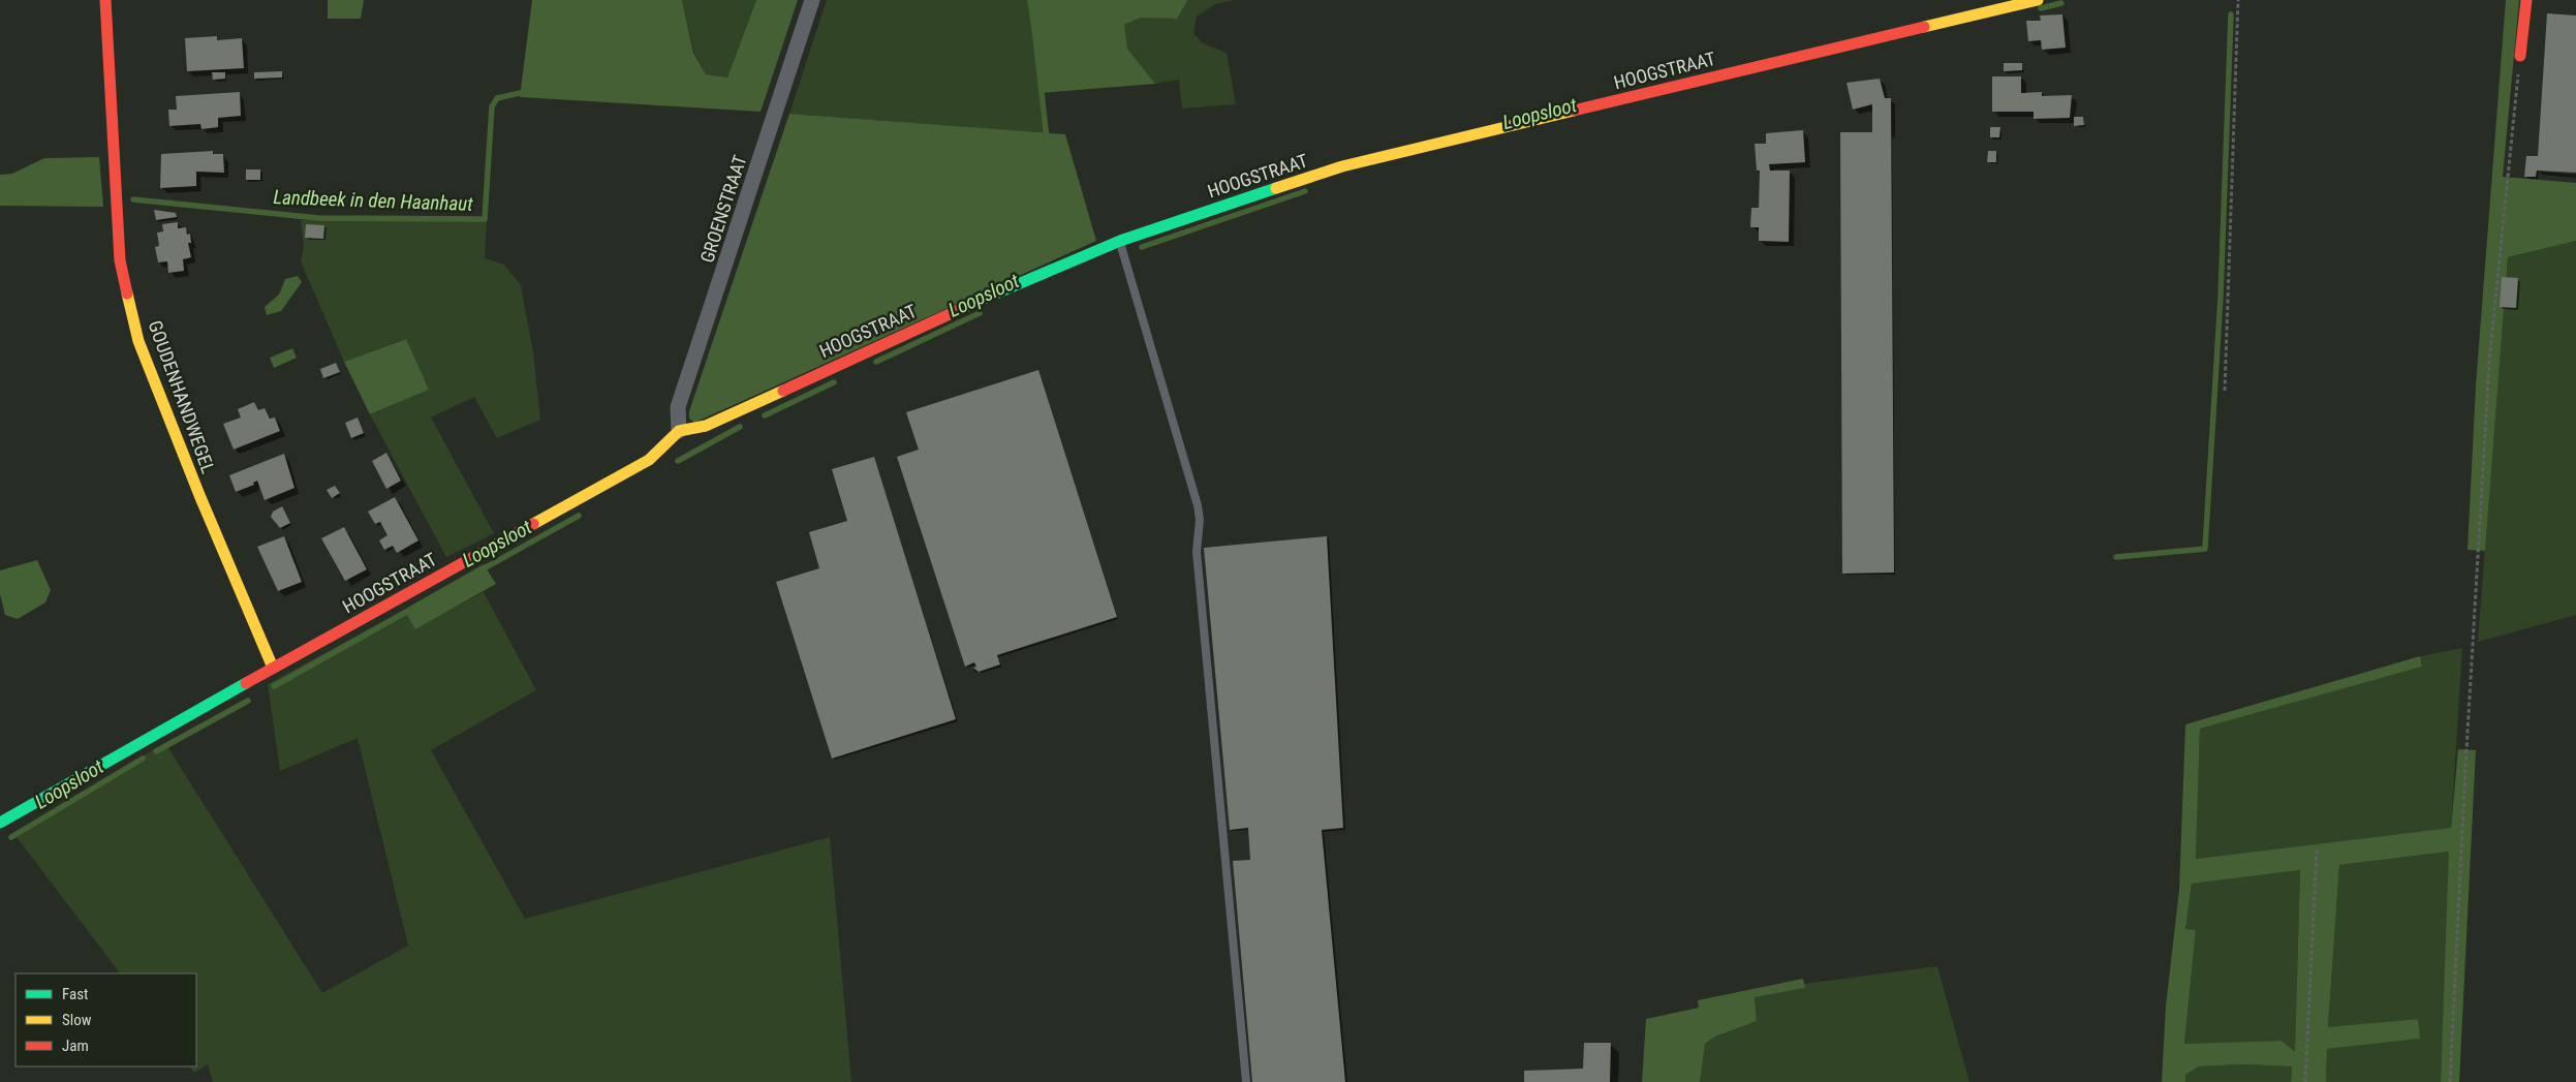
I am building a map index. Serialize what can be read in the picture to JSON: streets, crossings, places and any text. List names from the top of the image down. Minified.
{"streets":{"street":["HOOGSTRAAT","GROENSTRAAT","GOUDENHANDWEGEL"]},"crossings":[["HOOGSTRAAT","GROENSTRAAT"],["HOOGSTRAAT","GOUDENHANDWEGEL"]],"water":["Loopsloot","Landbeek in den Haanhaut"],"legend":["Fast","Slow","Jam"]}
